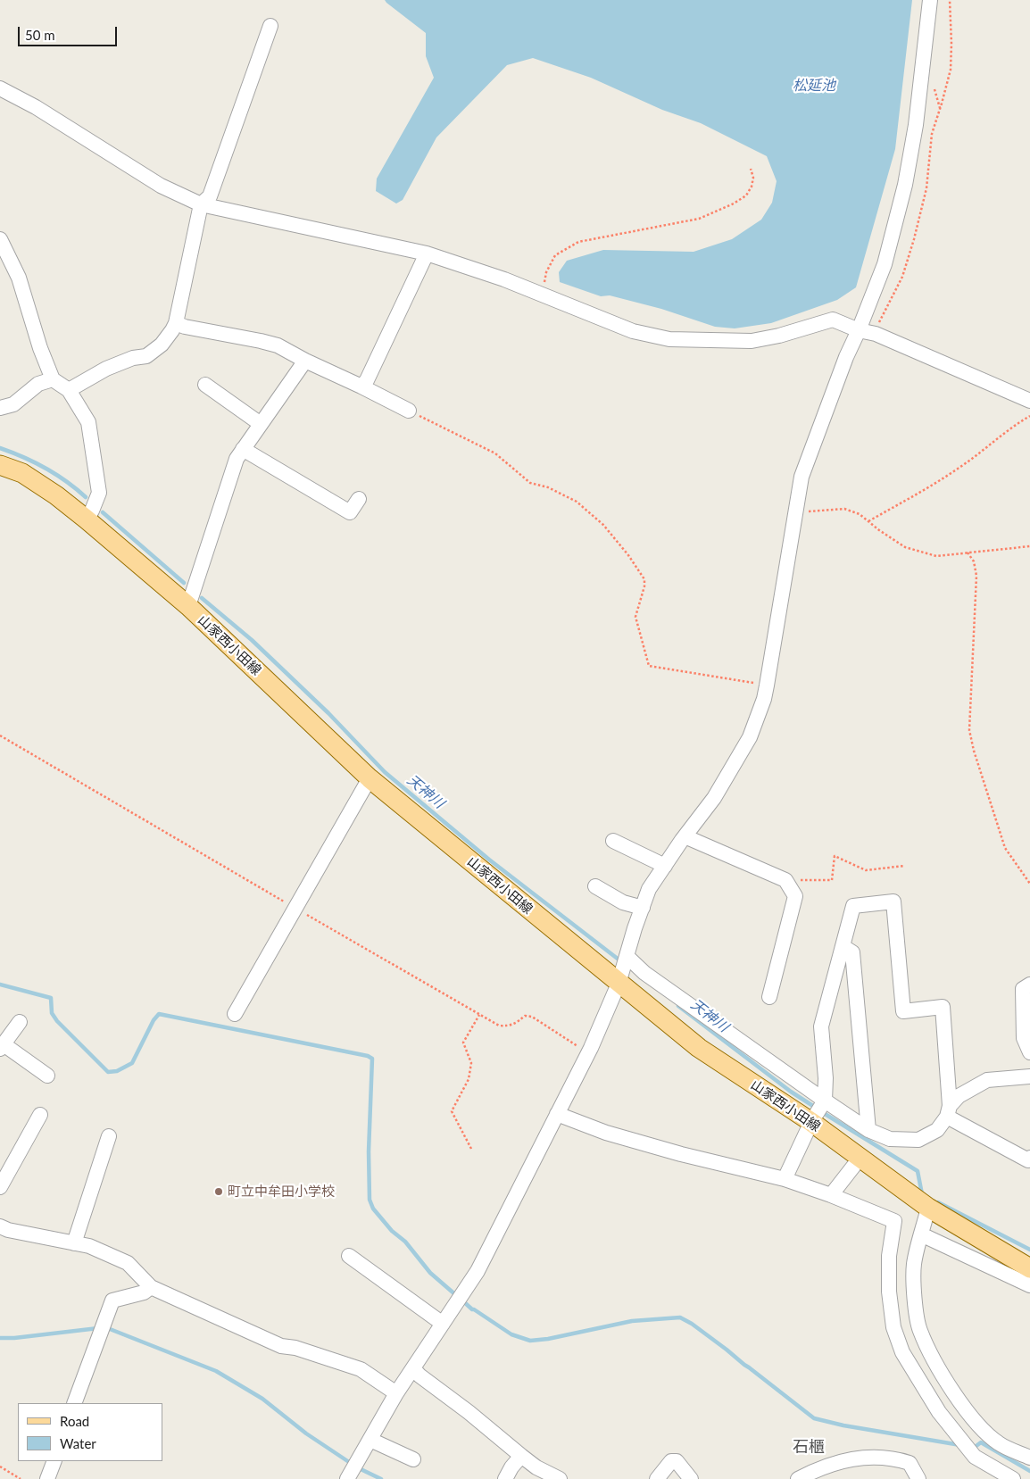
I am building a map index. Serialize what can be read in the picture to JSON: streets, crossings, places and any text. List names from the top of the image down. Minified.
{"streets":{"main road":["山家西小田線"]},"districts":["石櫃"],"water":["松延池","天神川"],"places":["町立中牟田小学校"],"legend":["Road","Water"],"scale_bar":"50 m"}
